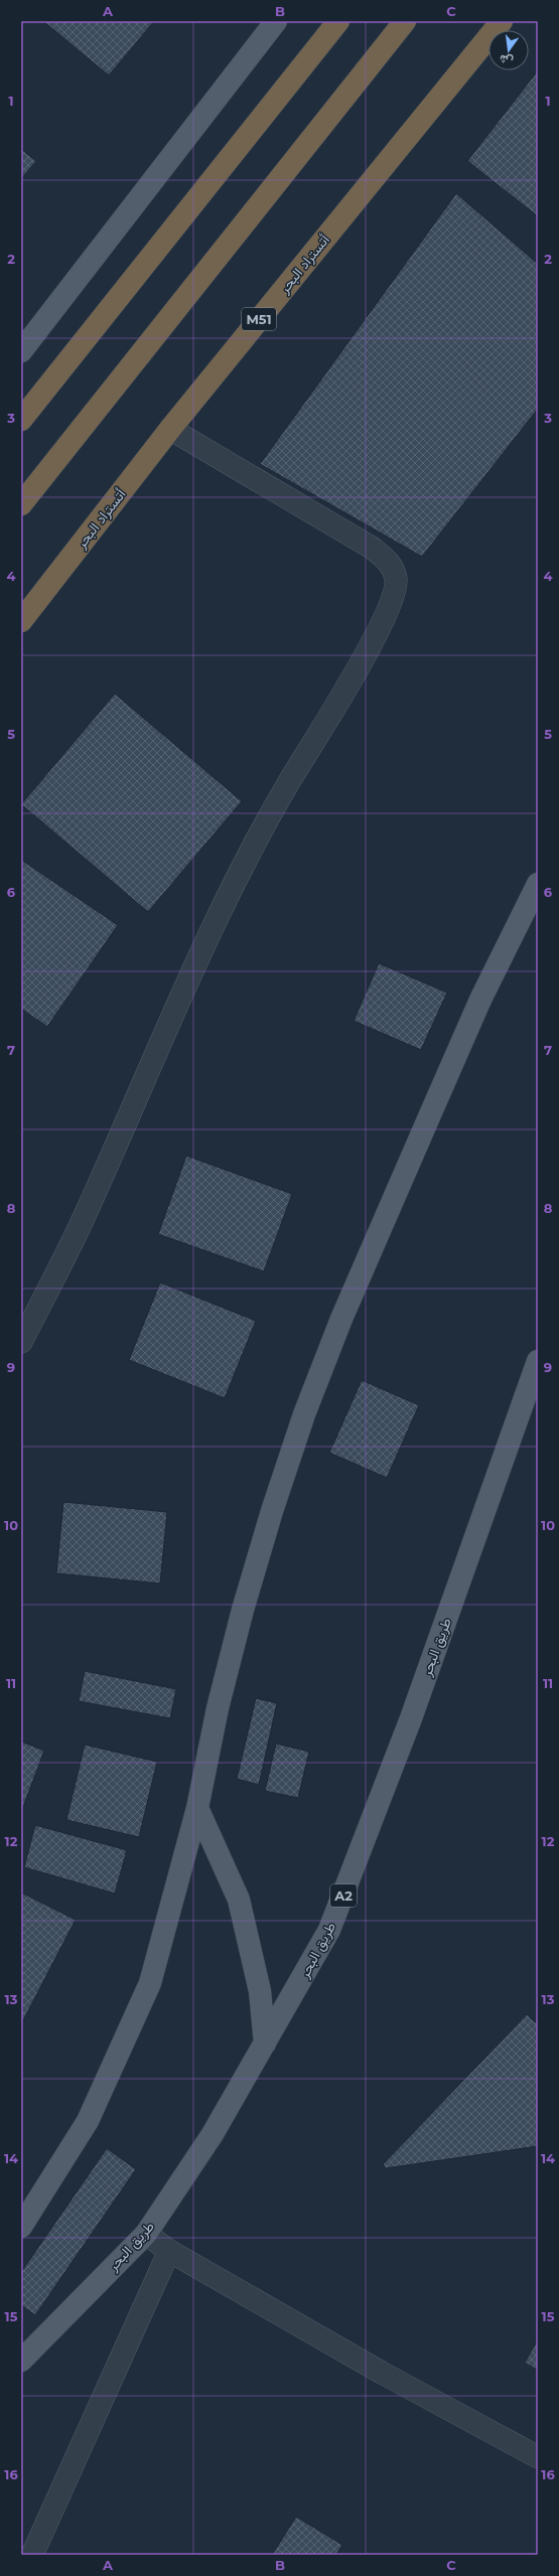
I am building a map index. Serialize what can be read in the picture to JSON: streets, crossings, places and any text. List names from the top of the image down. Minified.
{"streets":{"highway":["أتستراد البحر","M51"],"main road":["طريق البحر","A2"]},"north":"bottom","grid":{"columns":["A","B","C"],"rows":["1","2","3","4","5","6","7","8","9","10","11","12","13","14","15","16"]}}
